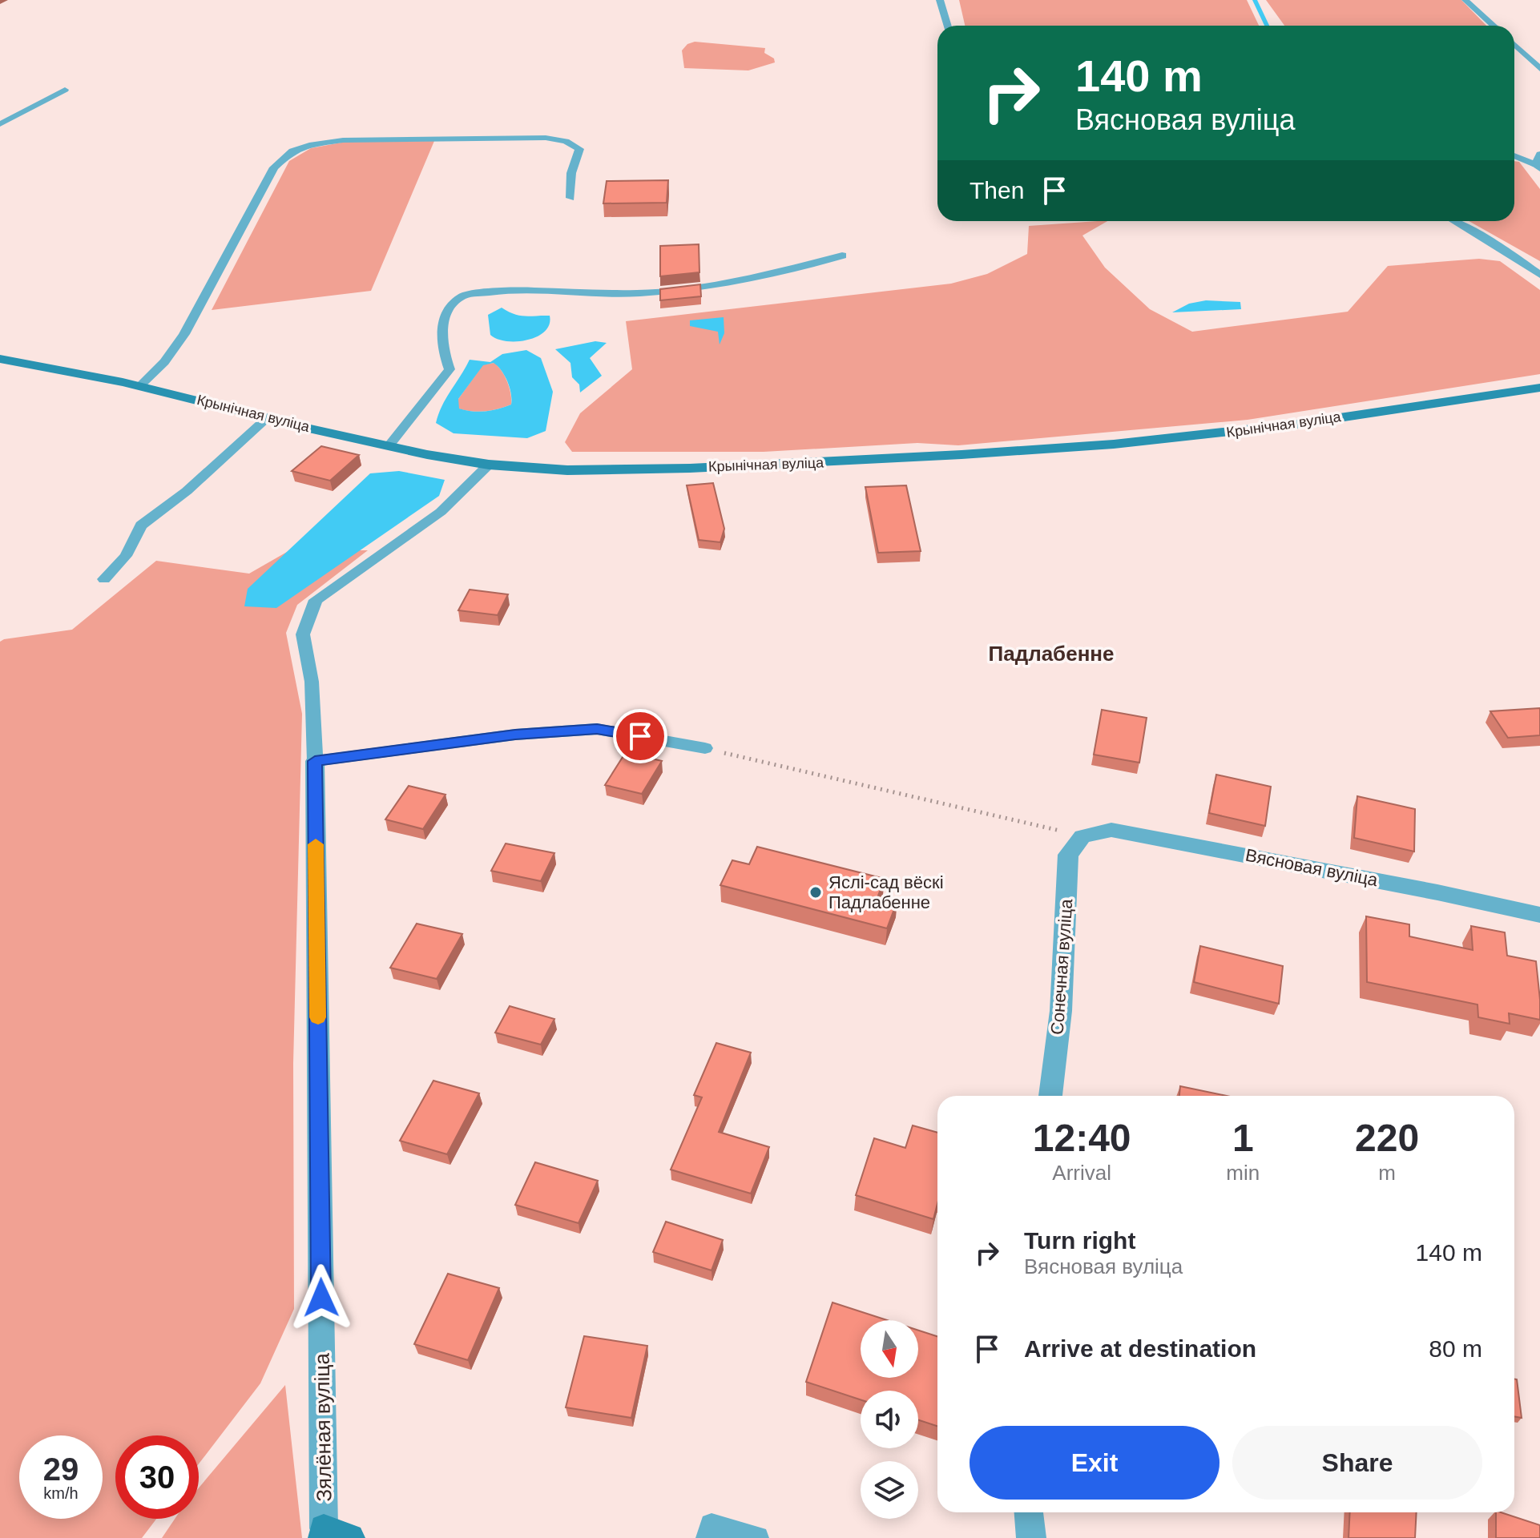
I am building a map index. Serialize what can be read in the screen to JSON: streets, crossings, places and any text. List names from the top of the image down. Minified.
{"streets":{"street":["Крынічная вуліца","Вясновая вуліца","Сонечная вуліца","Зялёная вуліца"]},"crossings":[["Вясновая вуліца","Сонечная вуліца"]],"districts":["Падлабенне"],"places":["Яслі-сад вёскі Падлабенне"],"north":"bottom","page":{"turn":["140 m","Вясновая вуліца"],"then":"Then","eta":["12:40","Arrival","1","min","220","m"],"list":[{"name":"Turn right","note":"Вясновая вуліца","value":"140 m"},{"name":"Arrive at destination","value":"80 m"}],"buttons":["Exit","Share"],"speed":"29 km/h","limit":"30"}}
